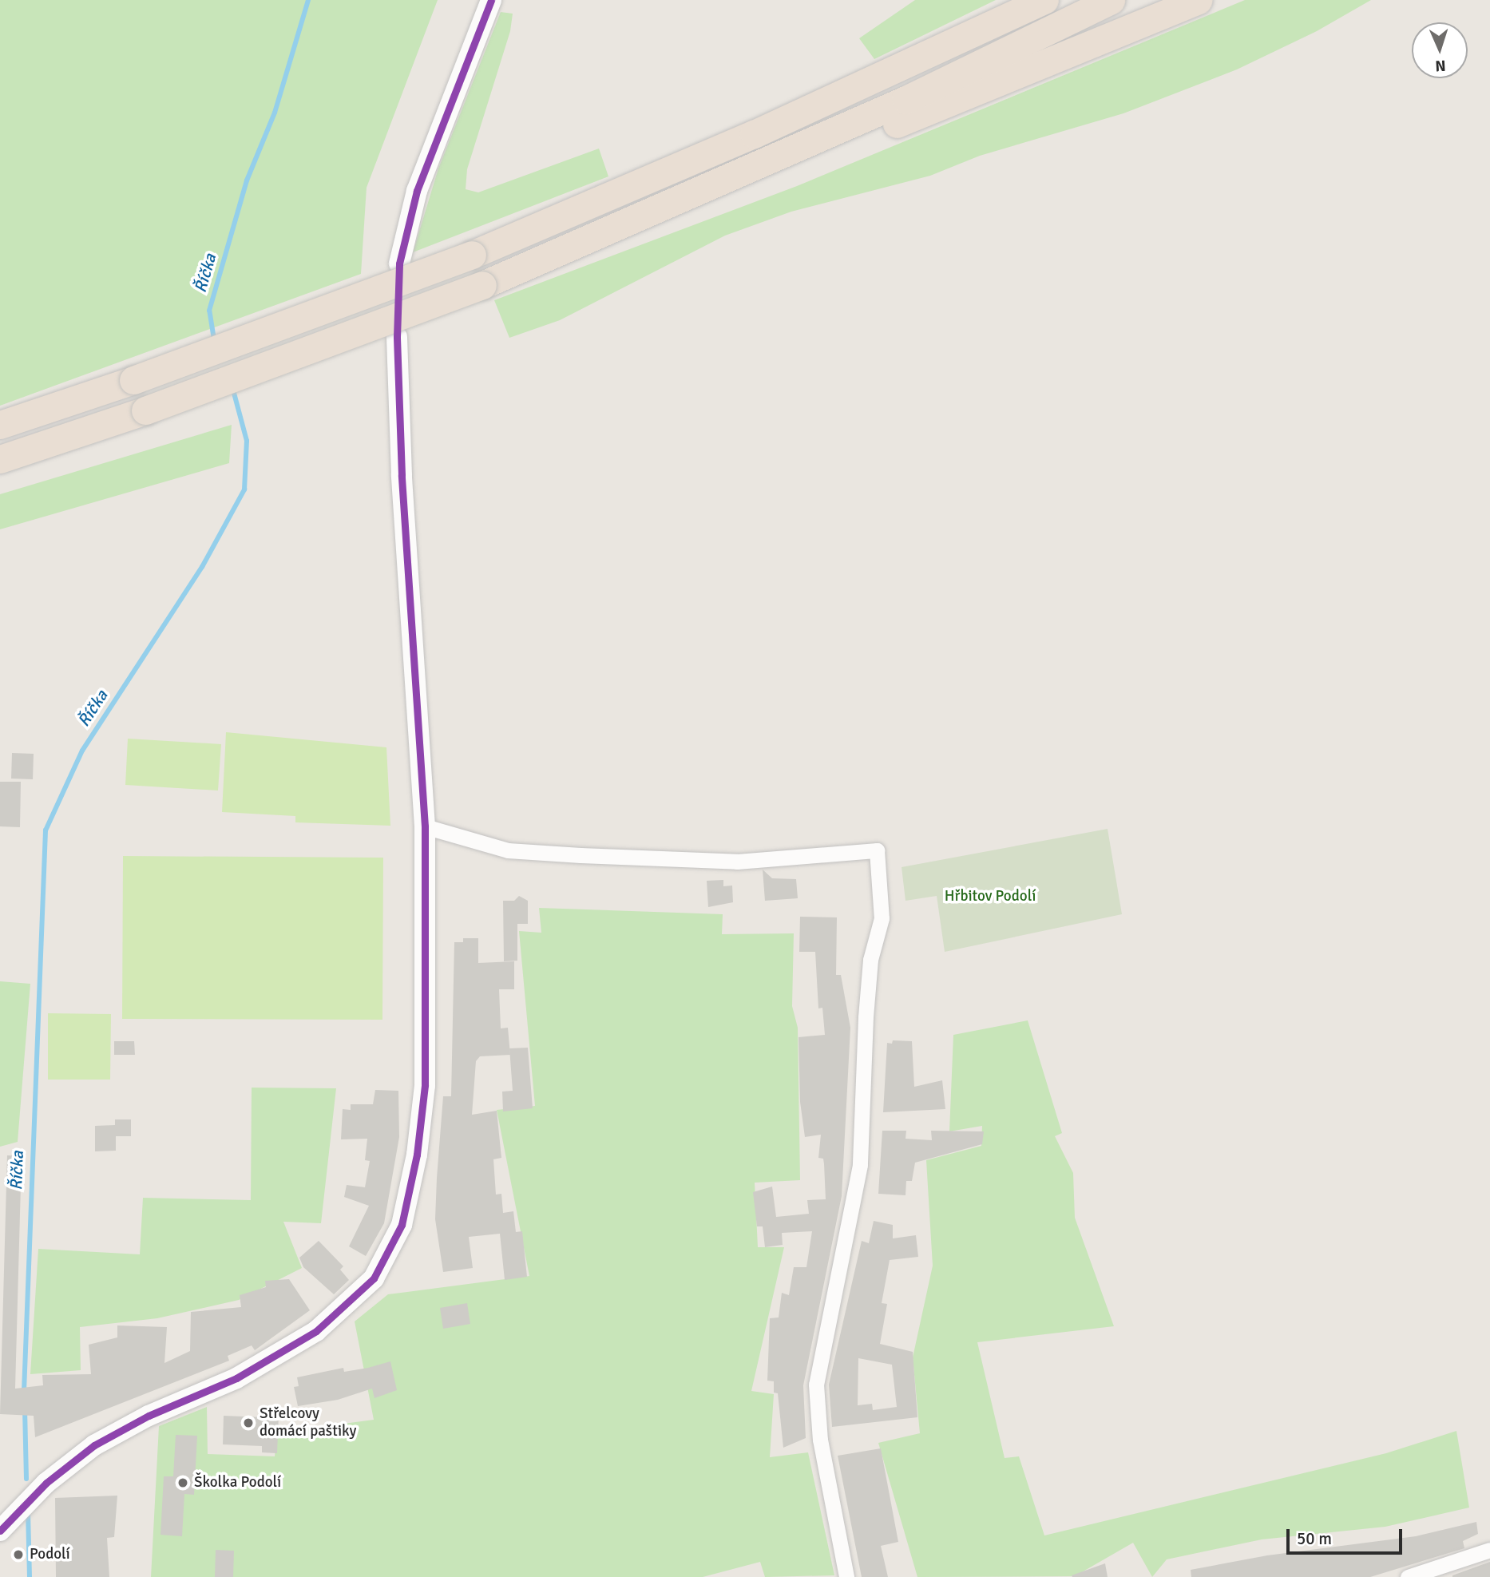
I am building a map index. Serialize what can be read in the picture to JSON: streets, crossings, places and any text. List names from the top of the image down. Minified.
{"water":["Říčka"],"parks":["Hřbitov Podolí"],"places":["Střelcovy domácí paštiky","Školka Podolí","Podolí"],"scale_bar":"50 m","north":"bottom"}
